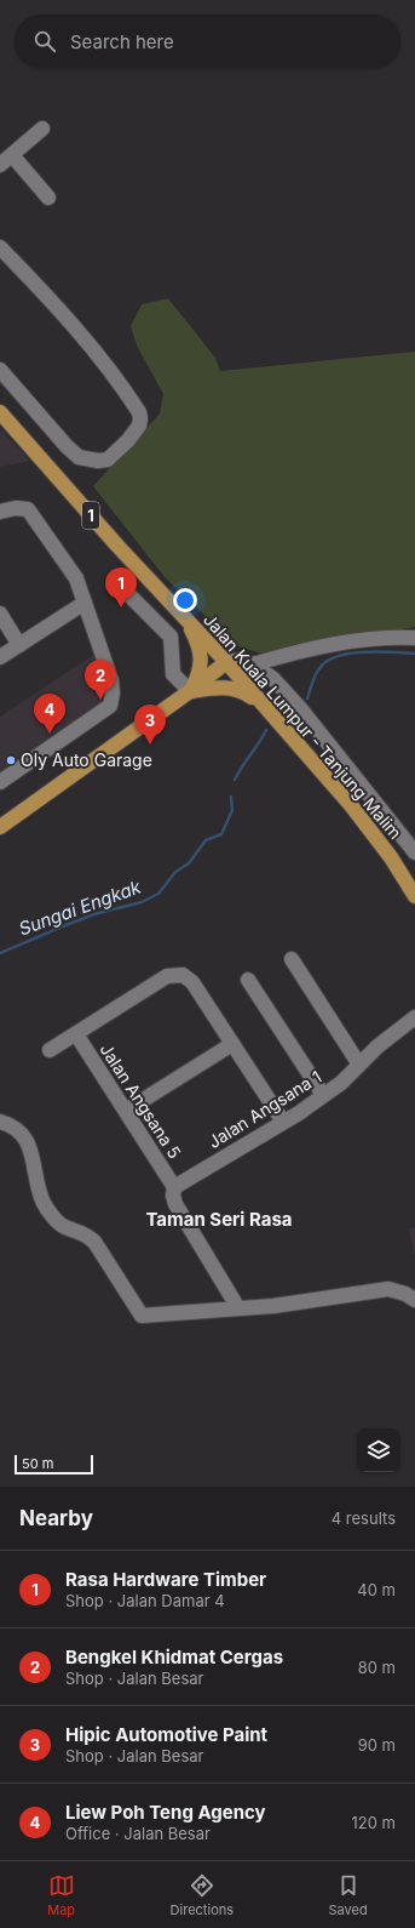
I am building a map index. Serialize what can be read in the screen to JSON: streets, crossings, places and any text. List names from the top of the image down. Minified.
{"streets":{"main road":["1","Jalan Kuala Lumpur - Tanjung Malim"],"street":["Jalan Angsana 5","Jalan Angsana 1"]},"crossings":[["Jalan Angsana 5","Jalan Angsana 1"]],"districts":["Taman Seri Rasa"],"water":["Sungai Engkak"],"places":["Oly Auto Garage"],"scale_bar":"50 m","page":{"search":"Search here","pins":["1","2","4","3"],"scale":"50 m","heading":["Nearby","4 results"],"list":[{"mark":"1","name":"Rasa Hardware Timber","note":"Shop · Jalan Damar 4","value":"40 m"},{"mark":"2","name":"Bengkel Khidmat Cergas","note":"Shop · Jalan Besar","value":"80 m"},{"mark":"3","name":"Hipic Automotive Paint","note":"Shop · Jalan Besar","value":"90 m"},{"mark":"4","name":"Liew Poh Teng Agency","note":"Office · Jalan Besar","value":"120 m"}],"nav":["Map","Directions","Saved"]}}
